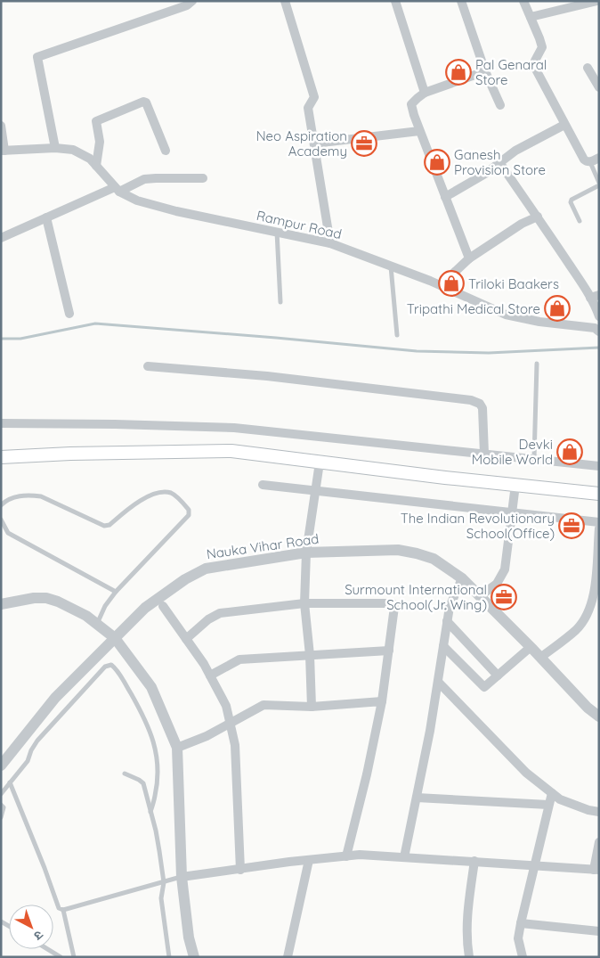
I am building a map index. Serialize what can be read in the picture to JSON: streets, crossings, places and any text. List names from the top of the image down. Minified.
{"streets":{"street":["Rampur Road","Nauka Vihar Road"]},"places":{"shop":["Pal Genaral Store","Ganesh Provision Store","Triloki Baakers","Tripathi Medical Store","Devki Mobile World"],"office":["Neo Aspiration Academy","The Indian Revolutionary School(Office)","Surmount International School(Jr. Wing)"]},"north":"bottom right"}
